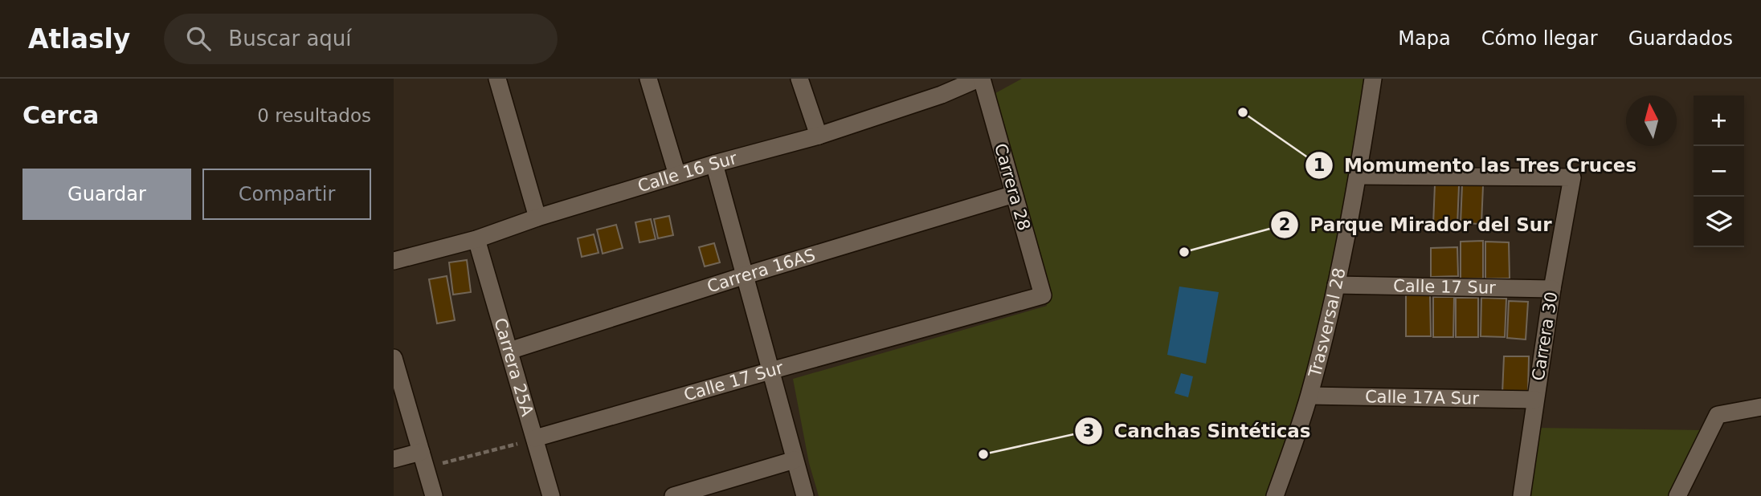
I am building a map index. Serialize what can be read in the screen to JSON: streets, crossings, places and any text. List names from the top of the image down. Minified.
{"streets":{"street":["Calle 16 Sur","Carrera 28","Carrera 16AS","Calle 17 Sur","Trasversal 28","Carrera 30","Carrera 25A","Calle 17A Sur"]},"crossings":[["Calle 16 Sur","Carrera 28"],["Calle 16 Sur","Carrera 25A"],["Carrera 28","Carrera 16AS"],["Carrera 28","Calle 17 Sur"],["Carrera 16AS","Carrera 25A"],["Calle 17 Sur","Trasversal 28"],["Calle 17 Sur","Carrera 30"],["Calle 17 Sur","Carrera 25A"],["Trasversal 28","Carrera 30"],["Trasversal 28","Calle 17A Sur"],["Carrera 30","Calle 17A Sur"]],"places":["Momumento las Tres Cruces","Parque Mirador del Sur","Canchas Sintéticas"],"north":"top","page":{"header":"Atlasly","search":"Buscar aquí","nav":["Mapa","Cómo llegar","Guardados"],"heading":["Cerca","0 resultados"],"map_buttons":["+","−"],"buttons":["Guardar","Compartir"]}}
